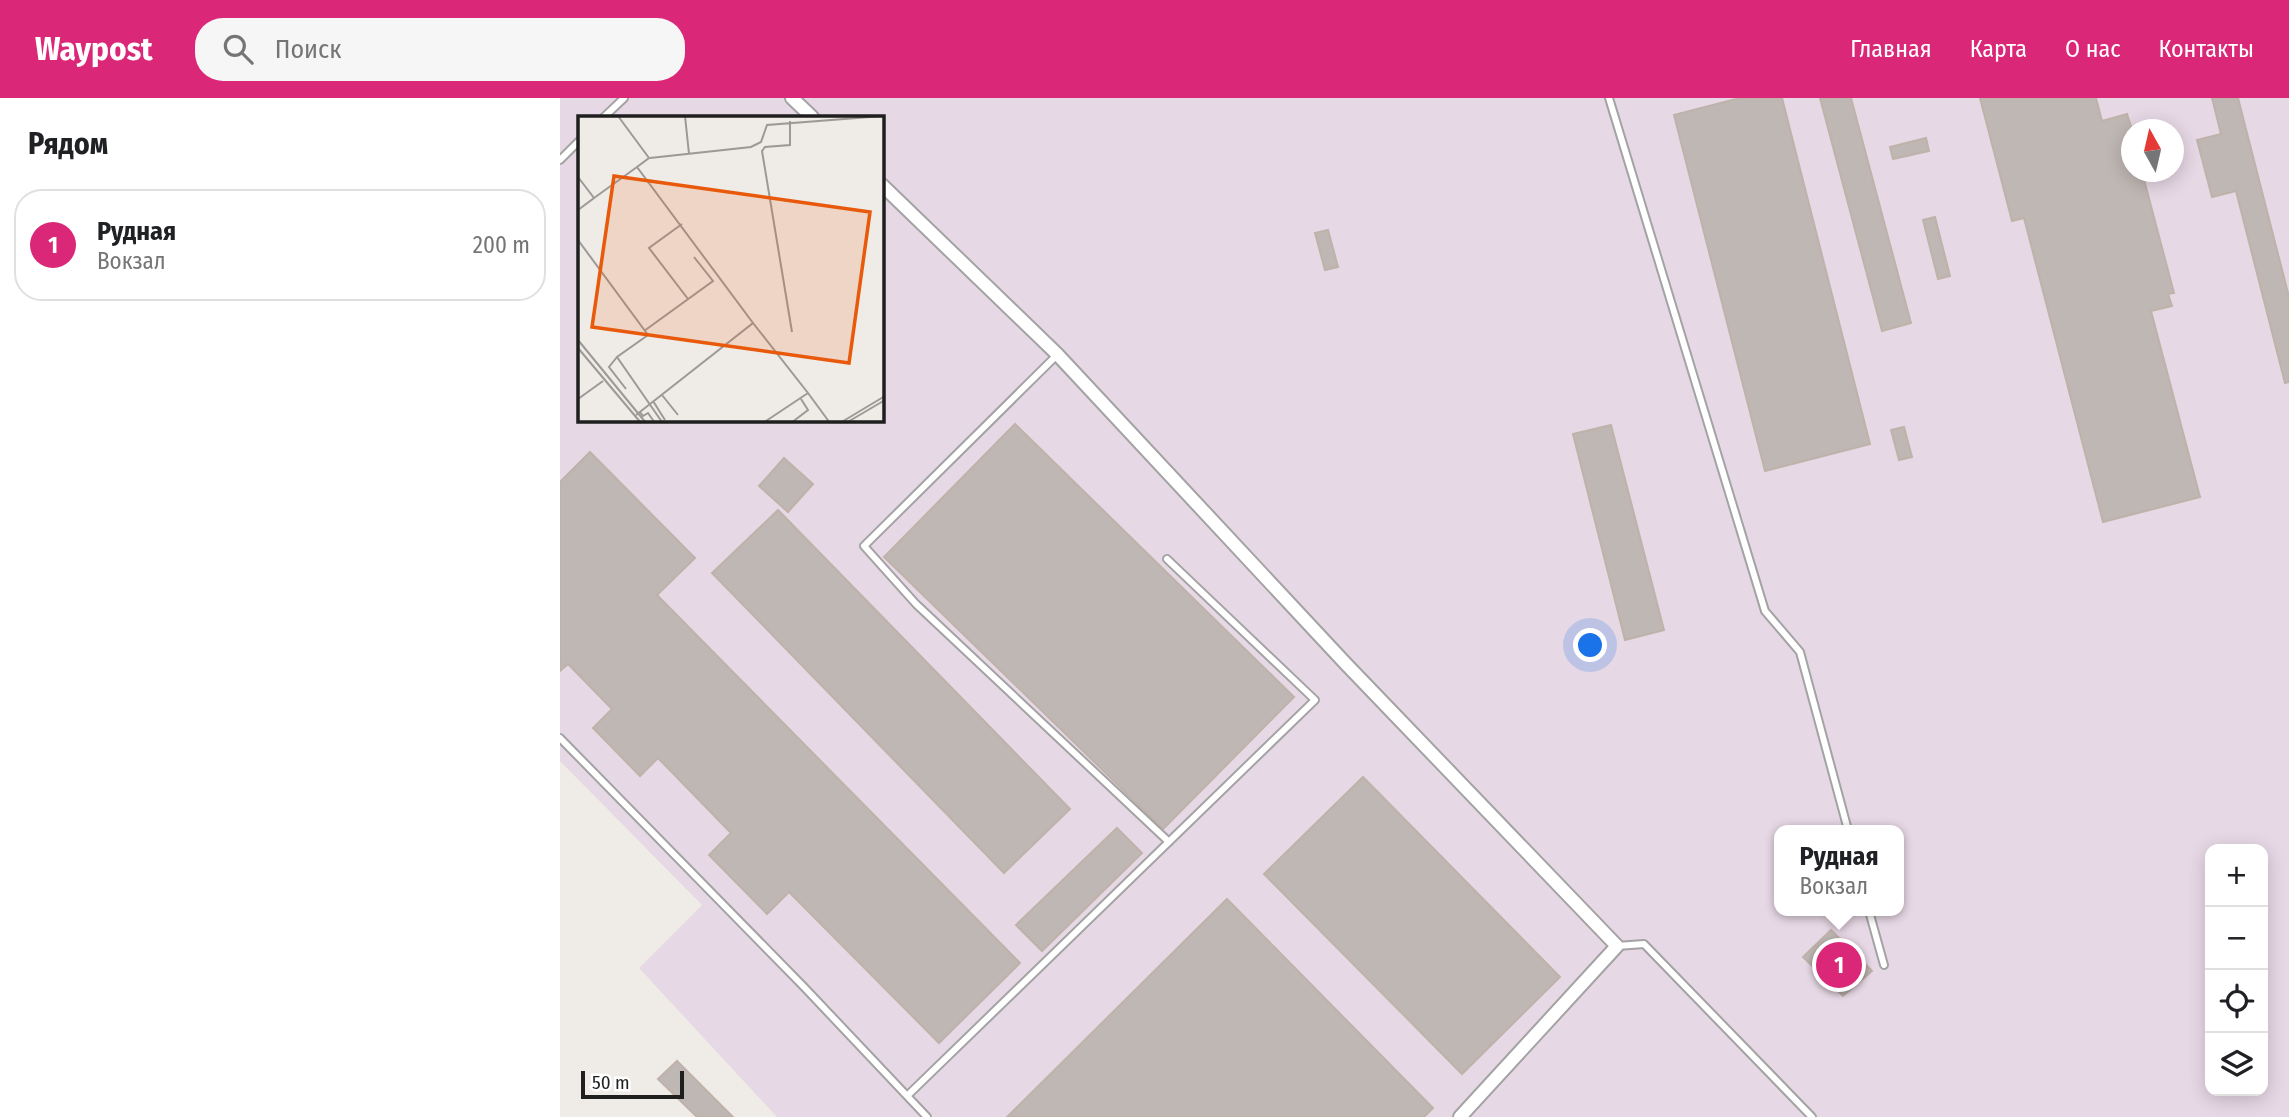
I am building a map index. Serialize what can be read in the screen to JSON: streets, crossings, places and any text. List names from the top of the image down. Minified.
{"scale_bar":"50 m","north":"top","page":{"header":"Waypost","search":"Поиск","nav":["Главная","Карта","О нас","Контакты"],"heading":"Рядом","list":[{"mark":"1","name":"Рудная","note":"Вокзал","value":"200 m"}],"popup":["Рудная","Вокзал"],"map_buttons":["+","−"],"pins":"1","scale":"50 m"}}
